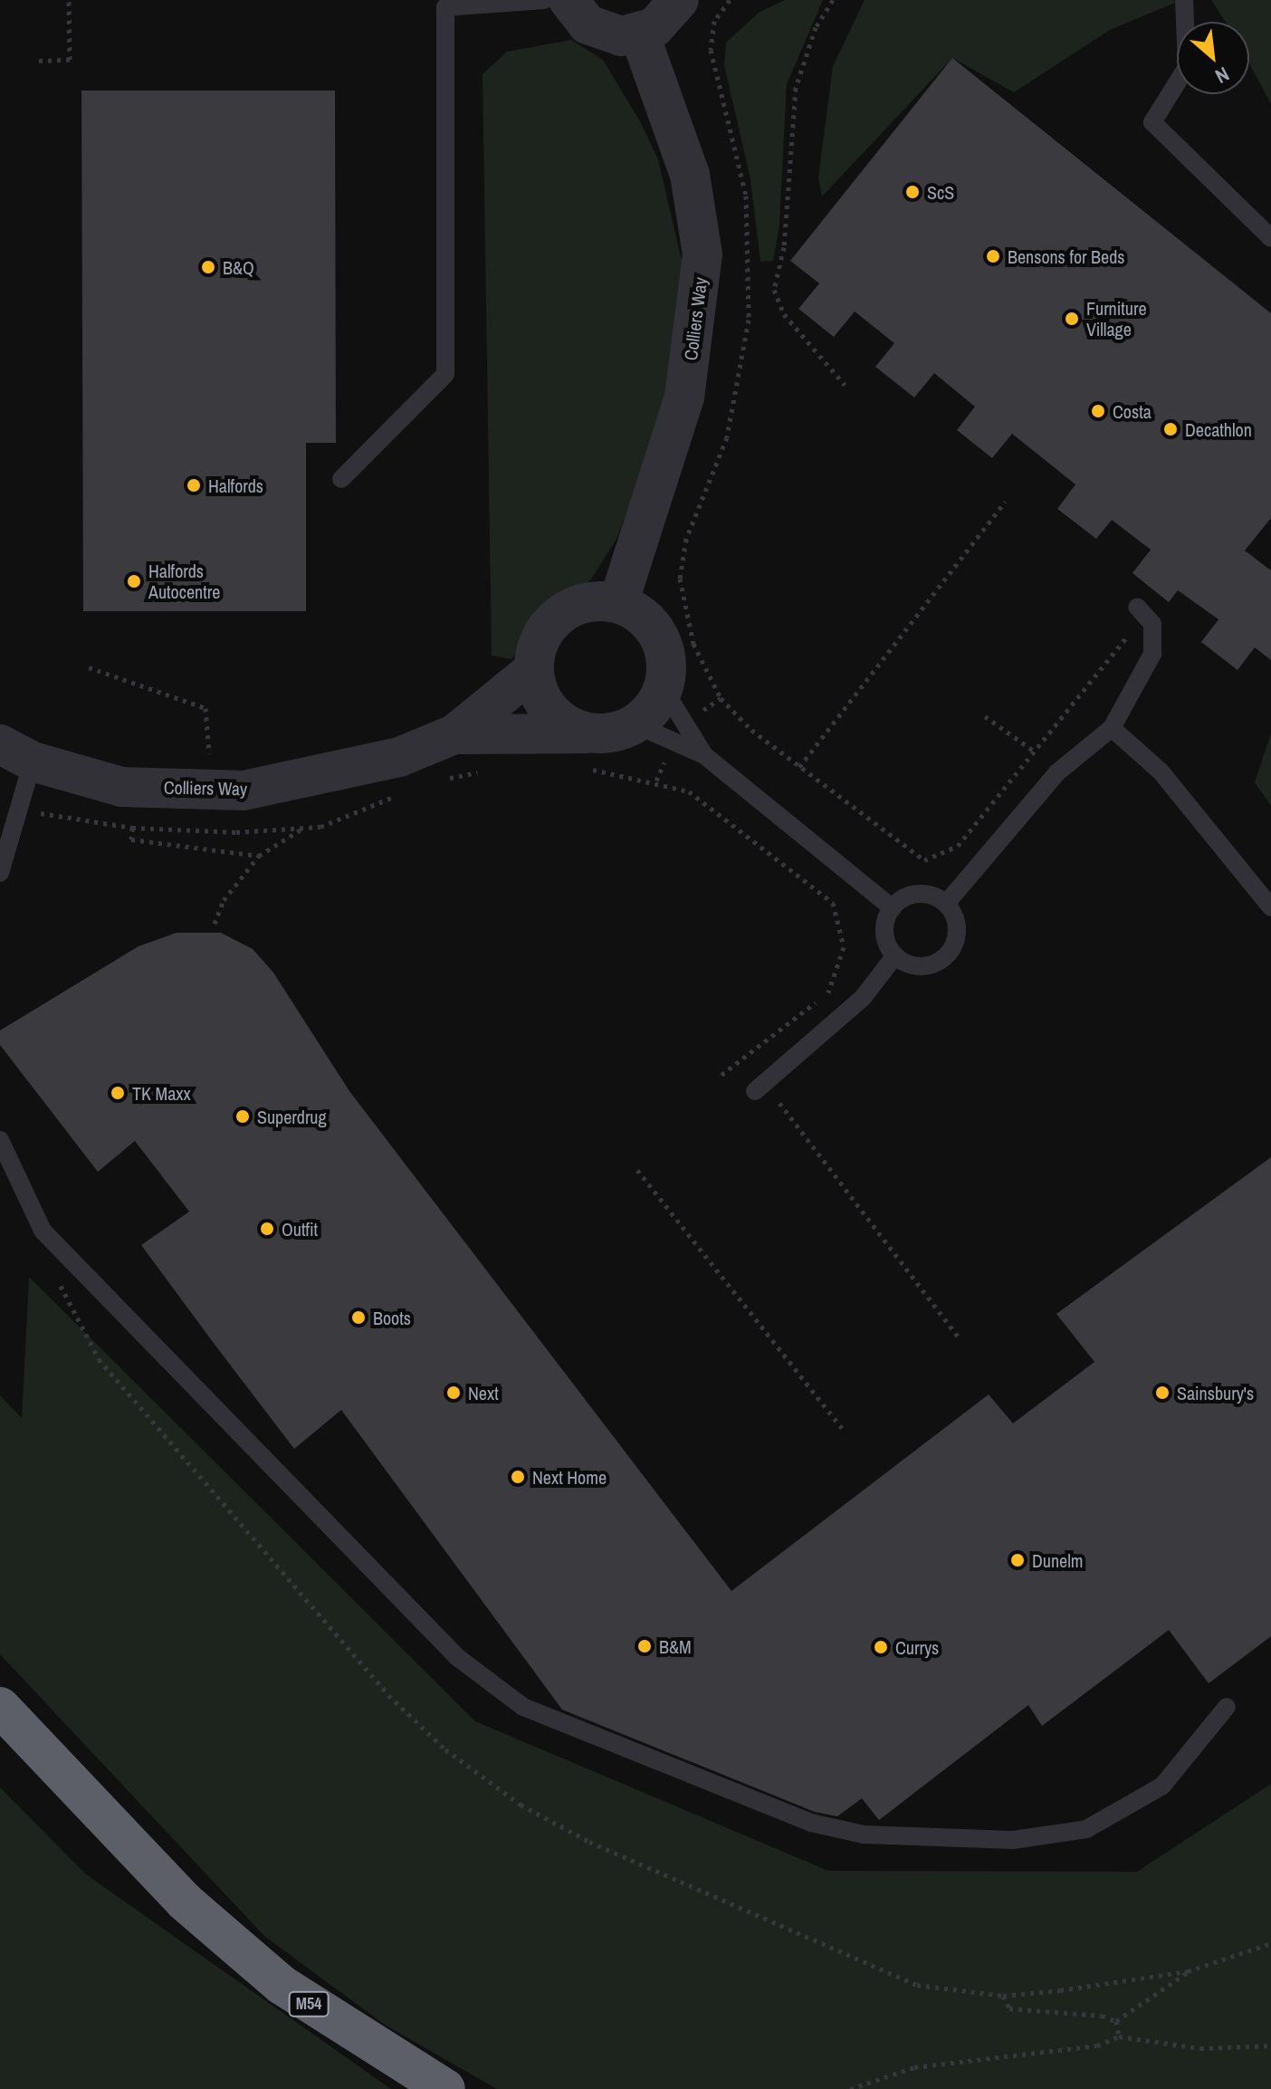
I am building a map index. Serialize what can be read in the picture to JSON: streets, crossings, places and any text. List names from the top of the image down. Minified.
{"streets":{"highway":["M54"],"street":["Colliers Way"]},"places":["ScS","Bensons for Beds","B&Q","Furniture Village","Costa","Decathlon","Halfords","Halfords Autocentre","TK Maxx","Superdrug","Outfit","Boots","Next","Sainsbury's","Next Home","Dunelm","B&M","Currys"],"north":"bottom right"}
